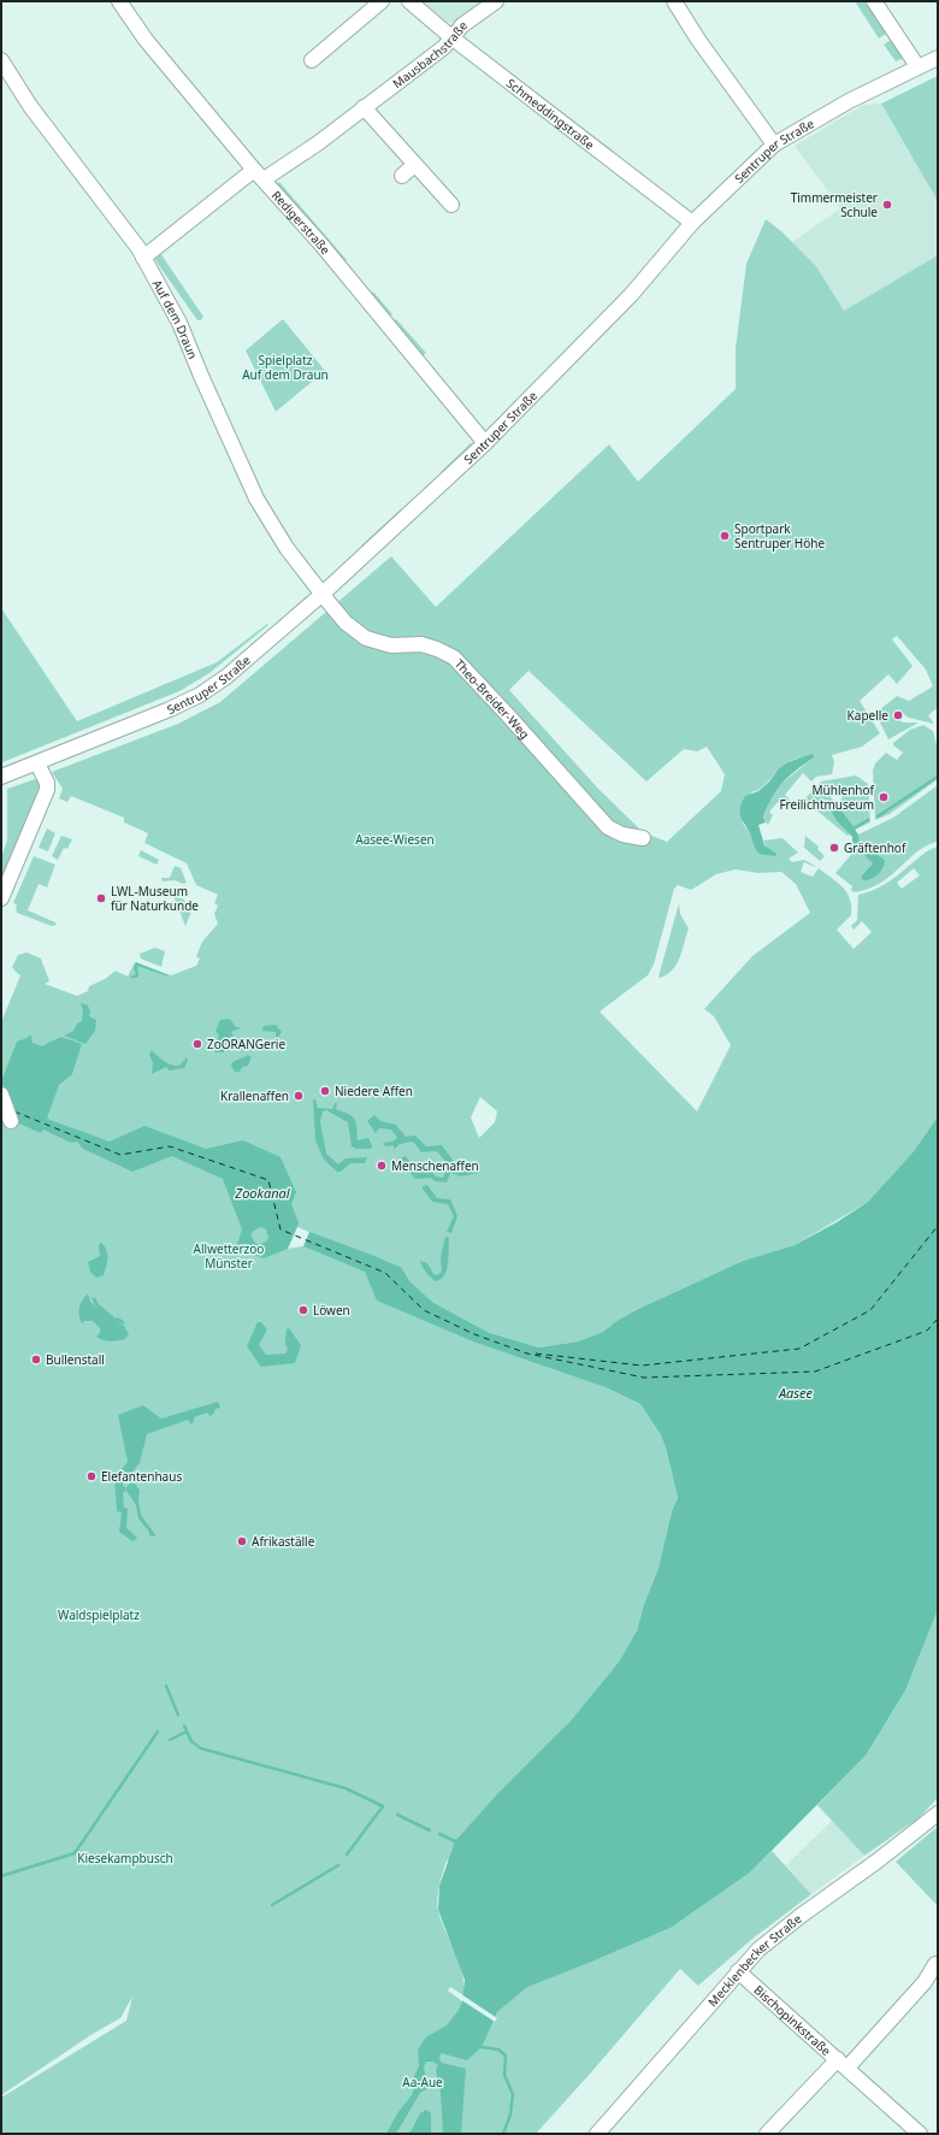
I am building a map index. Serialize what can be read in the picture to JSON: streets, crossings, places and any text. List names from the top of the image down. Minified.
{"streets":{"street":["Mausbachstraße","Schmeddingstraße","Sentruper Straße","Redigerstraße","Auf dem Draun","Theo-Breider-Weg","Mecklenbecker Straße","Bischopinkstraße"]},"crossings":[["Mausbachstraße","Schmeddingstraße"],["Mausbachstraße","Redigerstraße"],["Mausbachstraße","Auf dem Draun"],["Schmeddingstraße","Sentruper Straße"],["Sentruper Straße","Redigerstraße"],["Sentruper Straße","Auf dem Draun"],["Sentruper Straße","Theo-Breider-Weg"],["Auf dem Draun","Theo-Breider-Weg"],["Mecklenbecker Straße","Bischopinkstraße"]],"water":["Zookanal","Aasee"],"parks":["Spielplatz Auf dem Draun","Aasee-Wiesen","Allwetterzoo Münster","Waldspielplatz","Kiesekampbusch","Aa-Aue"],"places":["Timmermeister Schule","Sportpark Sentruper Höhe","Kapelle","Mühlenhof Freilichtmuseum","Gräftenhof","LWL-Museum für Naturkunde","ZoORANGerie","Niedere Affen","Krallenaffen","Menschenaffen","Löwen","Bullenstall","Elefantenhaus","Afrikaställe"]}
